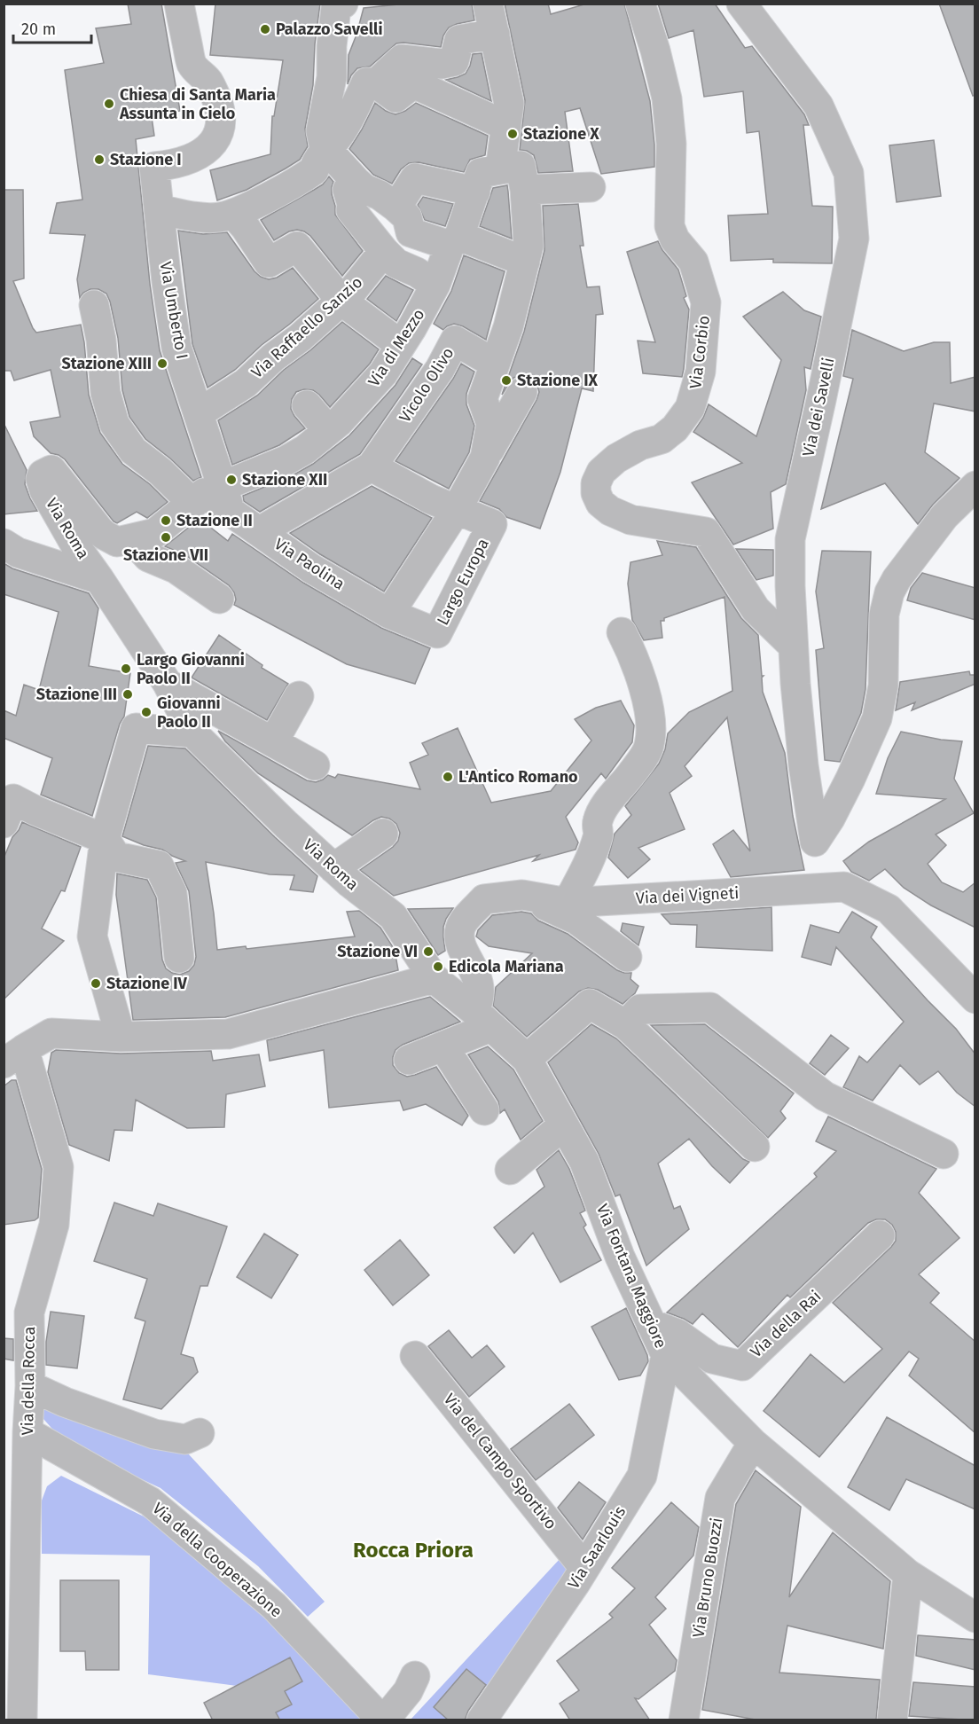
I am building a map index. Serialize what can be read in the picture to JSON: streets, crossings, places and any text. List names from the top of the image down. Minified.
{"streets":{"street":["Via Umberto I","Via Raffaello Sanzio","Via di Mezzo","Via Corbio","Vicolo Olivo","Via dei Savelli","Via Roma","Via Paolina","Largo Europa","Via dei Vigneti","Via Fontana Maggiore","Via della Rai","Via della Rocca","Via del Campo Sportivo","Via Saarlouis","Via della Cooperazione","Via Bruno Buozzi"]},"crossings":[["Via Umberto I","Via Raffaello Sanzio"],["Via Umberto I","Via di Mezzo"],["Via Umberto I","Via Paolina"],["Via di Mezzo","Via Paolina"],["Via Corbio","Via dei Savelli"],["Vicolo Olivo","Via Paolina"],["Via dei Savelli","Via dei Vigneti"],["Via Roma","Via Fontana Maggiore"],["Via Paolina","Largo Europa"],["Via dei Vigneti","Via Fontana Maggiore"],["Via Fontana Maggiore","Via della Rai"],["Via Fontana Maggiore","Via Saarlouis"],["Via Fontana Maggiore","Via Bruno Buozzi"],["Via della Rocca","Via della Cooperazione"],["Via del Campo Sportivo","Via Saarlouis"]],"districts":["Rocca Priora"],"places":["Palazzo Savelli","Chiesa di Santa Maria Assunta in Cielo","Stazione X","Stazione I","Stazione XIII","Stazione IX","Stazione XII","Stazione II","Stazione VII","Largo Giovanni Paolo II","Stazione III","Giovanni Paolo II","L'Antico Romano","Stazione VI","Edicola Mariana","Stazione IV"],"scale_bar":"20 m"}
